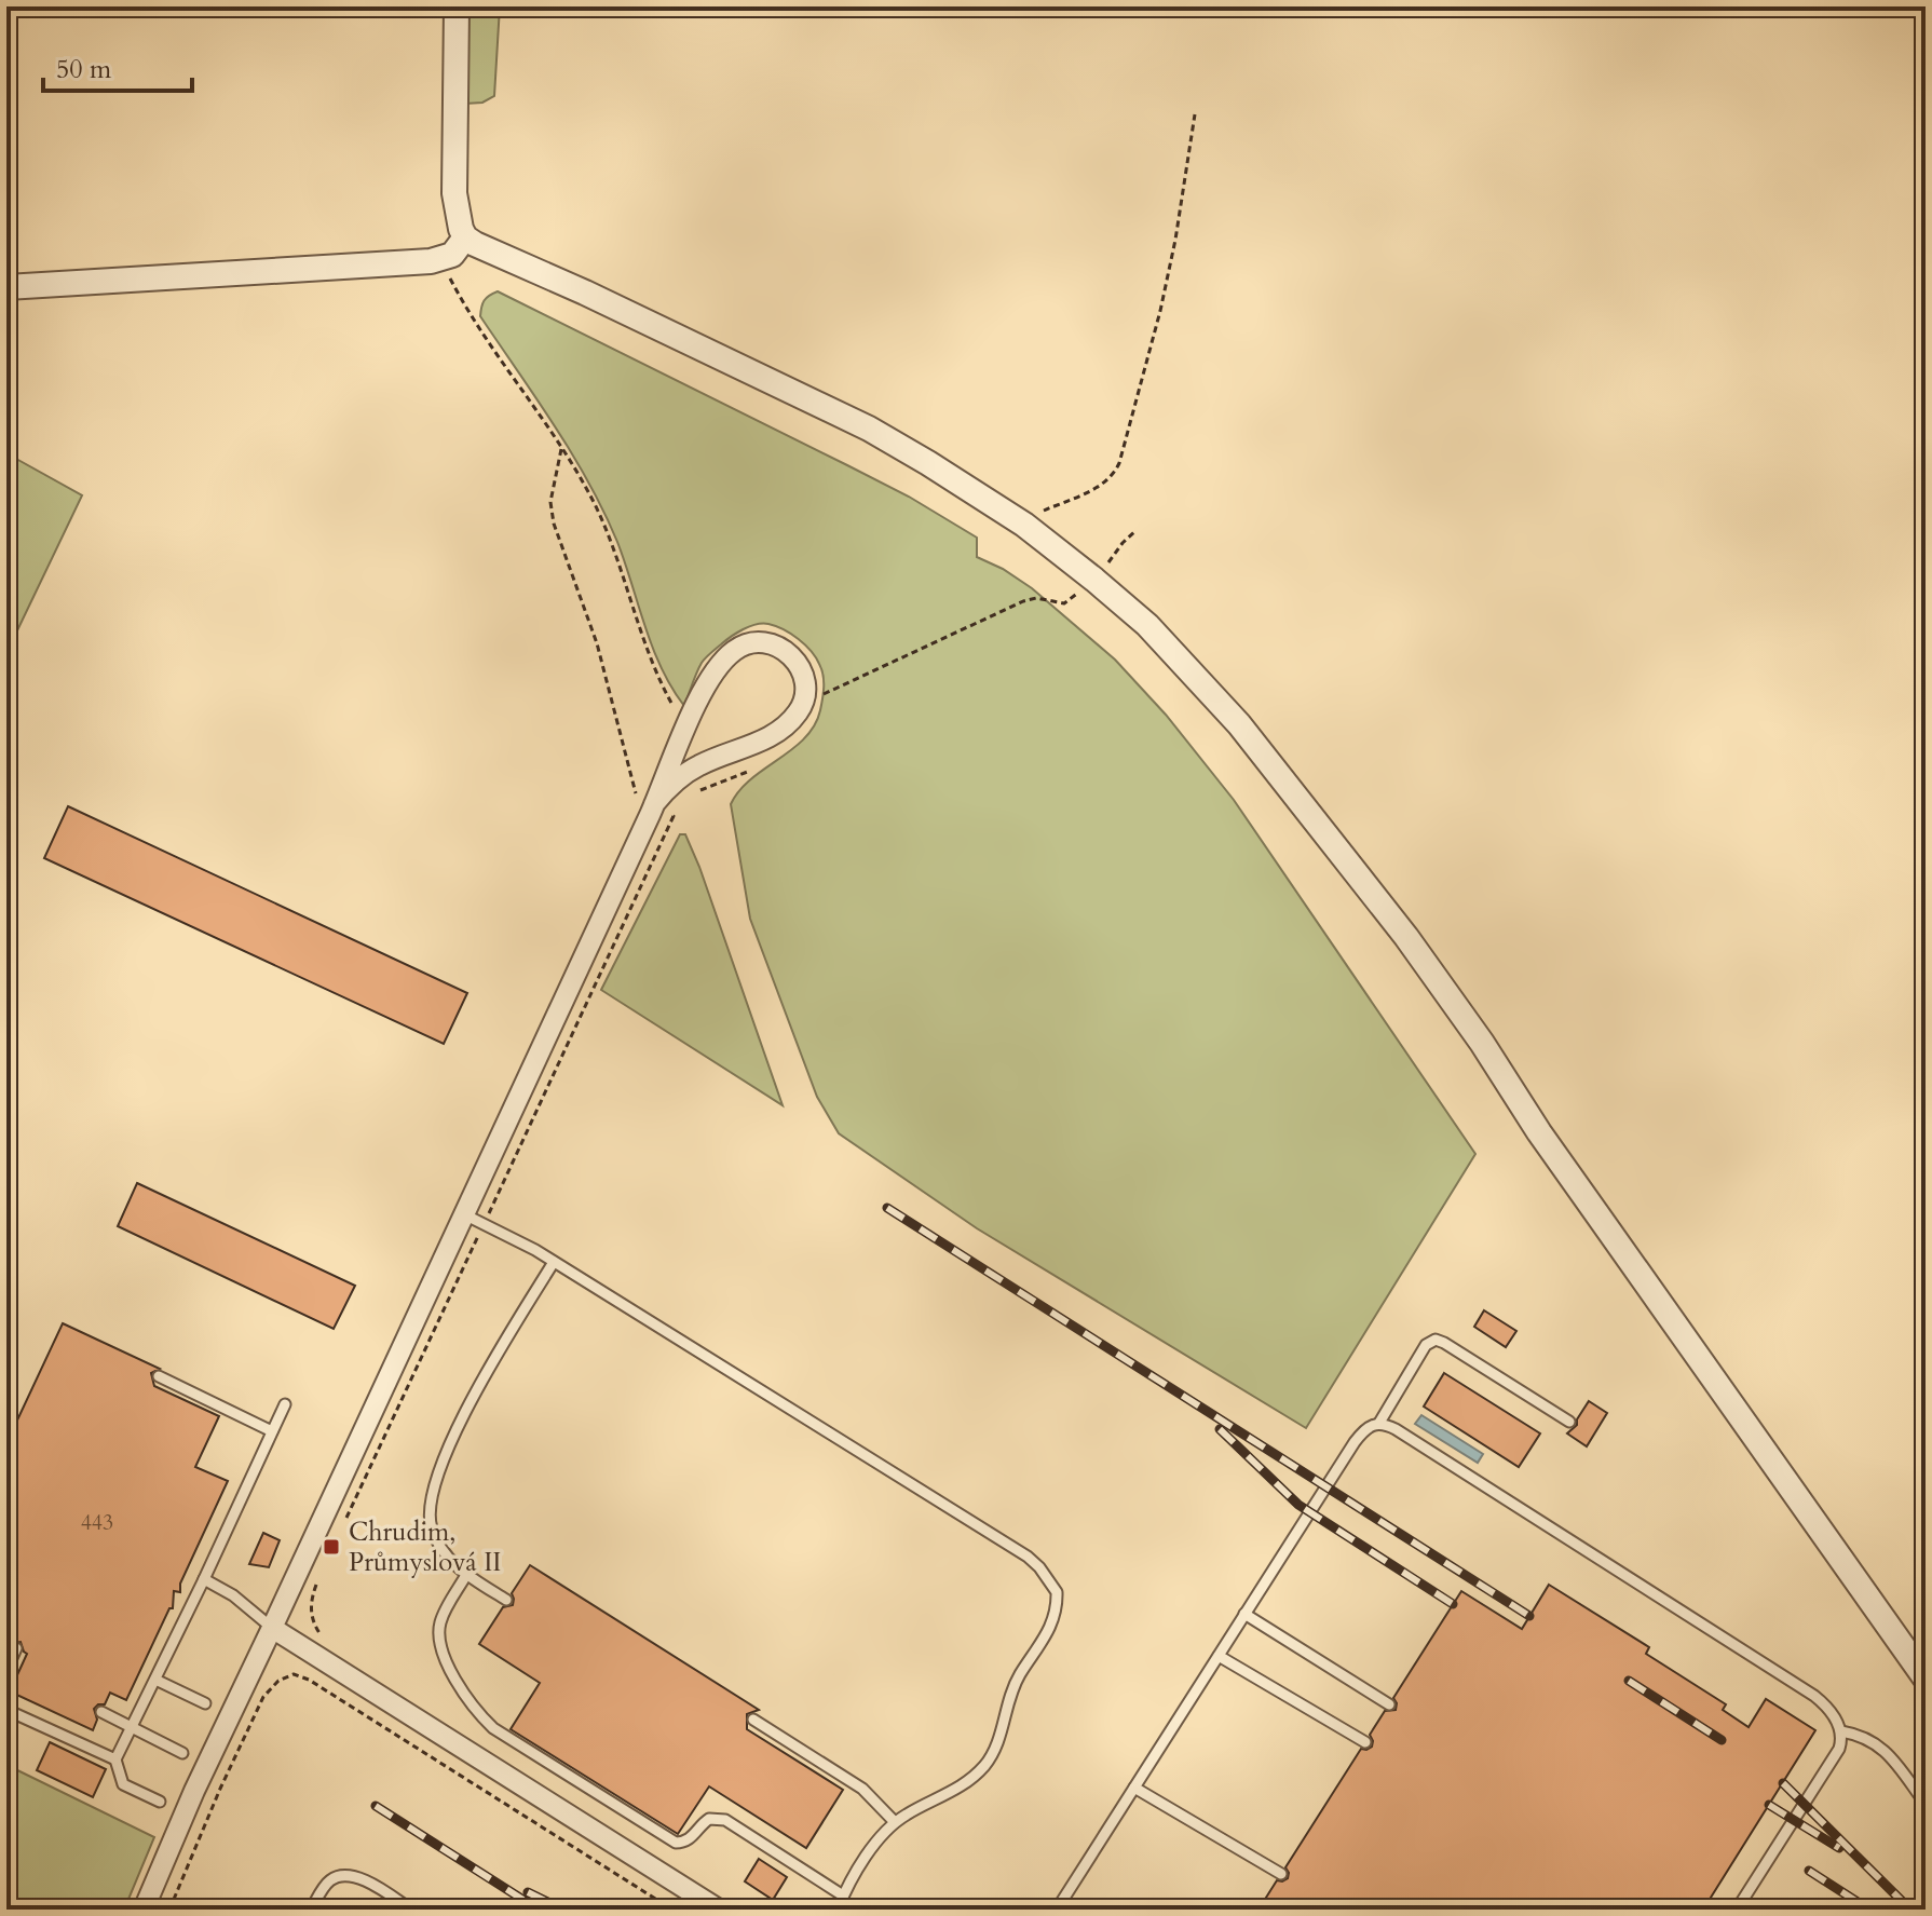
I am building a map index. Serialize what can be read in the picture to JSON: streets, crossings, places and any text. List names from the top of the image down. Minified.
{"places":{"transit":["Chrudim, Průmyslová II"]},"house_numbers":["443"],"scale_bar":"50 m"}
